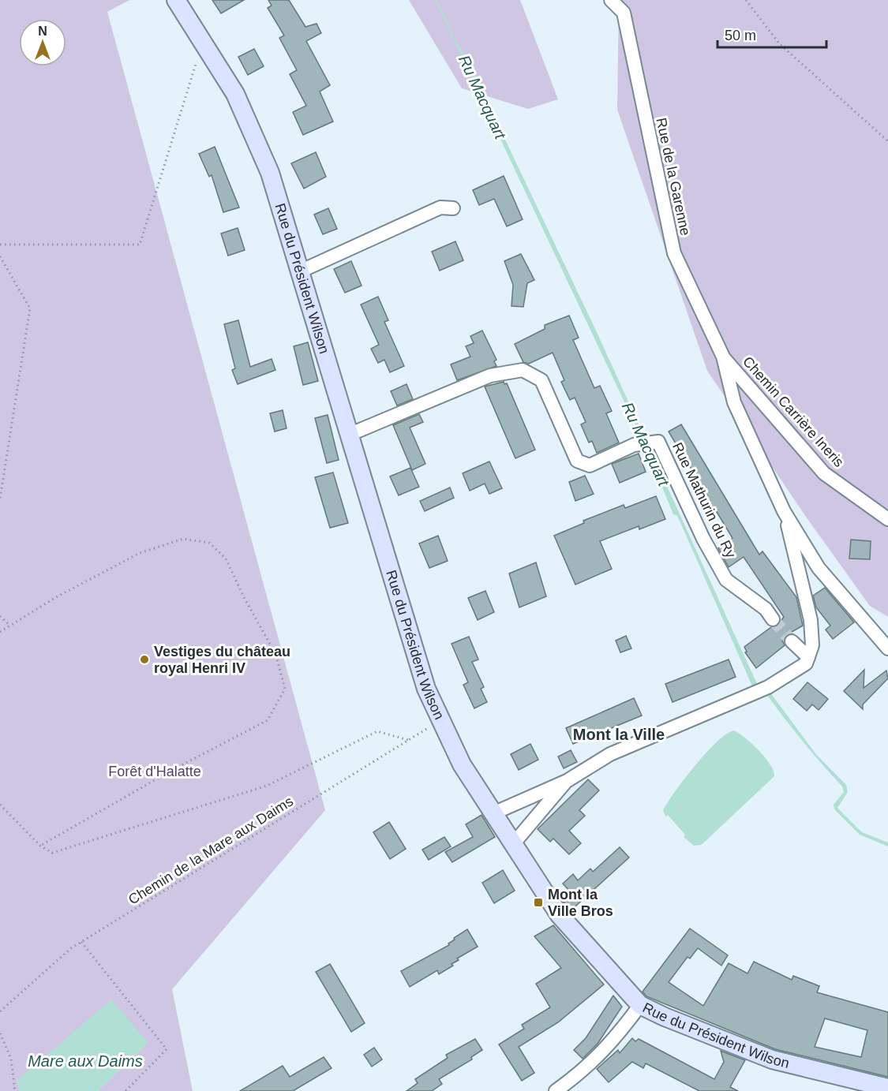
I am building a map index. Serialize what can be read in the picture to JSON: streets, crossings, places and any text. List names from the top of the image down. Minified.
{"streets":{"street":["Rue de la Garenne","Rue du Président Wilson","Chemin Carrière Ineris","Rue Mathurin du Ry"],"path":["Chemin de la Mare aux Daims"]},"crossings":[["Rue de la Garenne","Chemin Carrière Ineris"],["Rue du Président Wilson","Rue Mathurin du Ry"],["Rue du Président Wilson","Chemin de la Mare aux Daims"]],"districts":["Mont la Ville"],"water":["Ru Macquart","Mare aux Daims"],"parks":["Forêt d'Halatte"],"places":{"other":["Vestiges du château royal Henri IV"],"transit":["Mont la Ville Bros"]},"scale_bar":"50 m","north":"top"}
